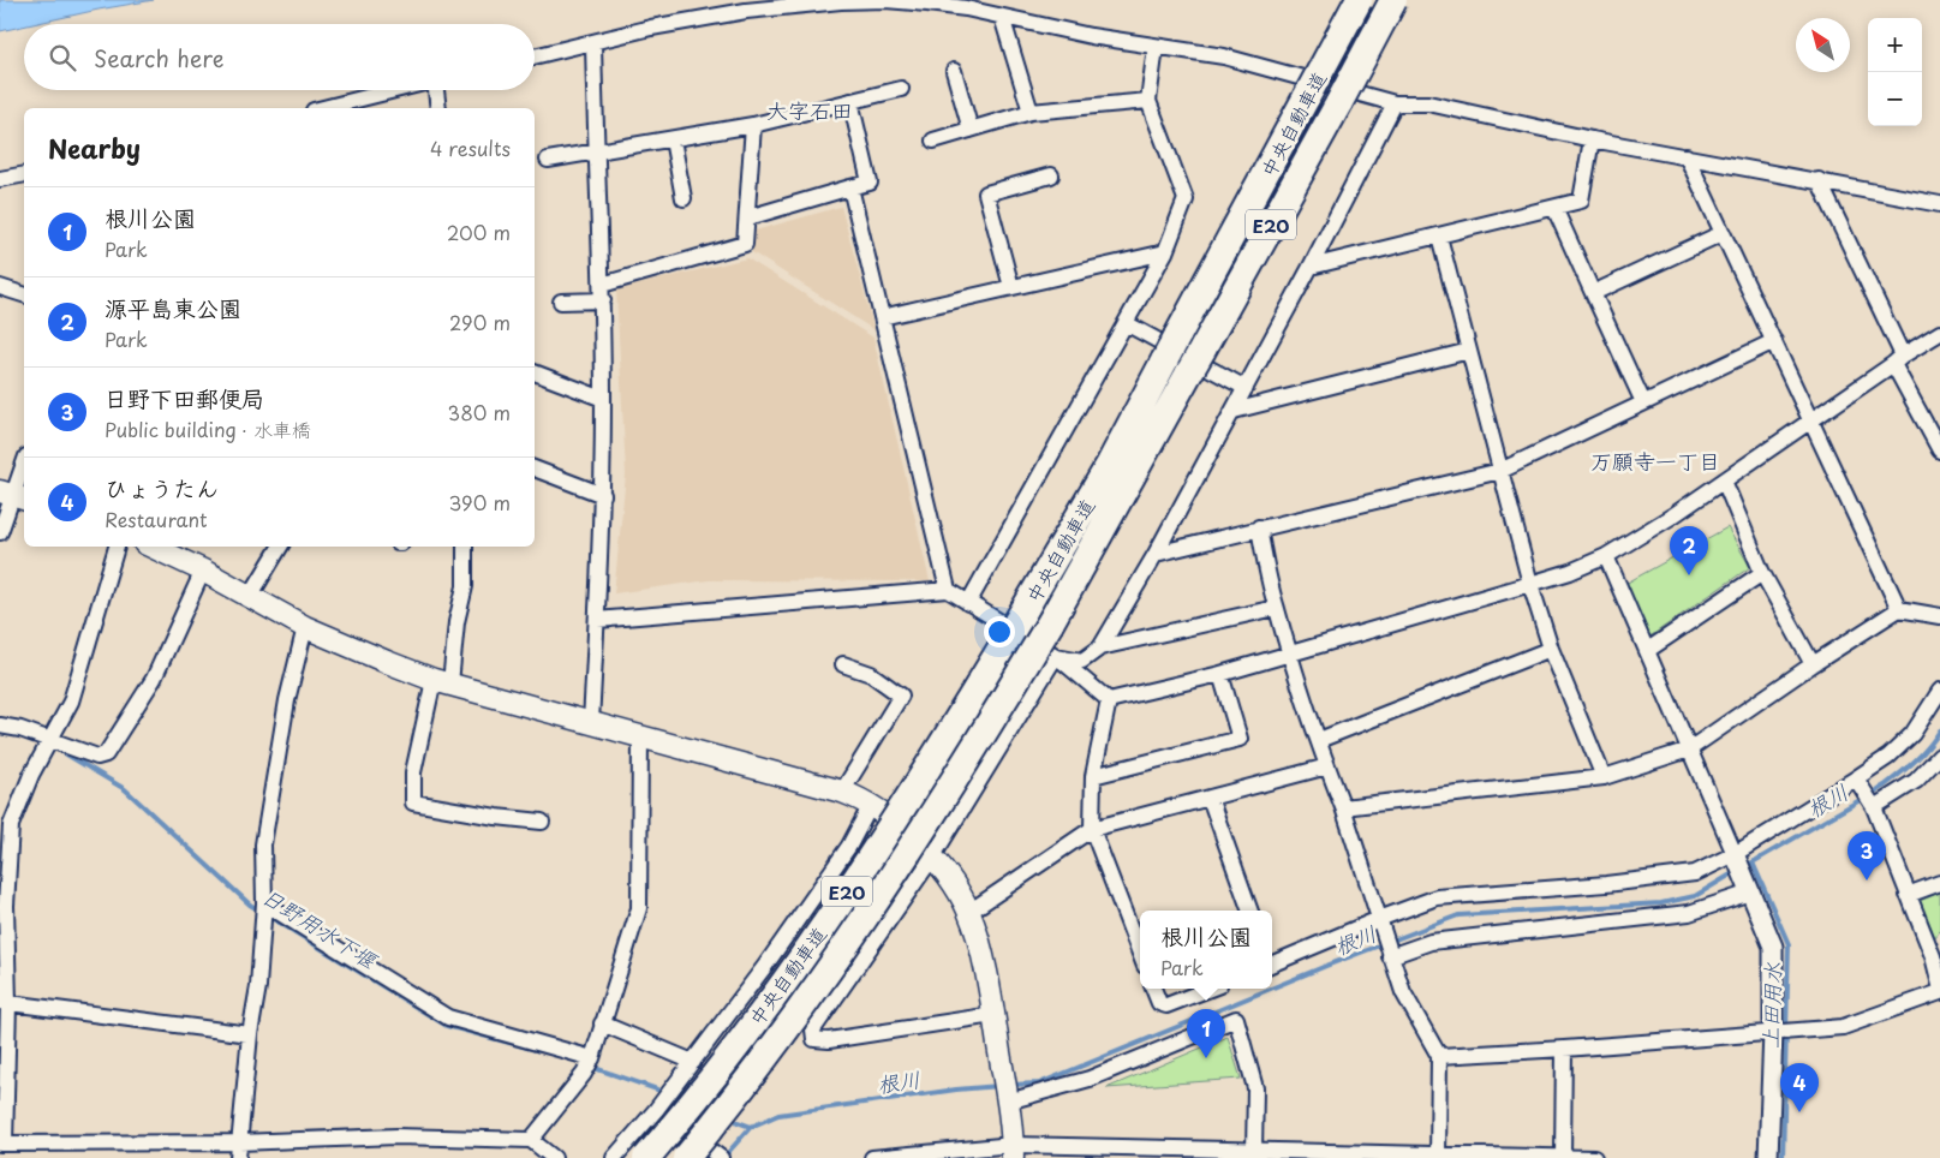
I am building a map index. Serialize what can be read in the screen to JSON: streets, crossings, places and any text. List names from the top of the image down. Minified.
{"streets":{"highway":["中央自動車道","E20"]},"districts":["大字石田","万願寺一丁目"],"water":["根川","日野用水下堰","上田用水"],"north":"top left","page":{"map_buttons":["+","−"],"search":"Search here","heading":["Nearby","4 results"],"list":[{"mark":"1","name":"根川公園","note":"Park","value":"200 m"},{"mark":"2","name":"源平島東公園","note":"Park","value":"290 m"},{"mark":"3","name":"日野下田郵便局","note":"Public building · 水車橋","value":"380 m"},{"mark":"4","name":"ひょうたん","note":"Restaurant","value":"390 m"}],"pins":["2","3","1","4"],"popup":["根川公園","Park"]}}
